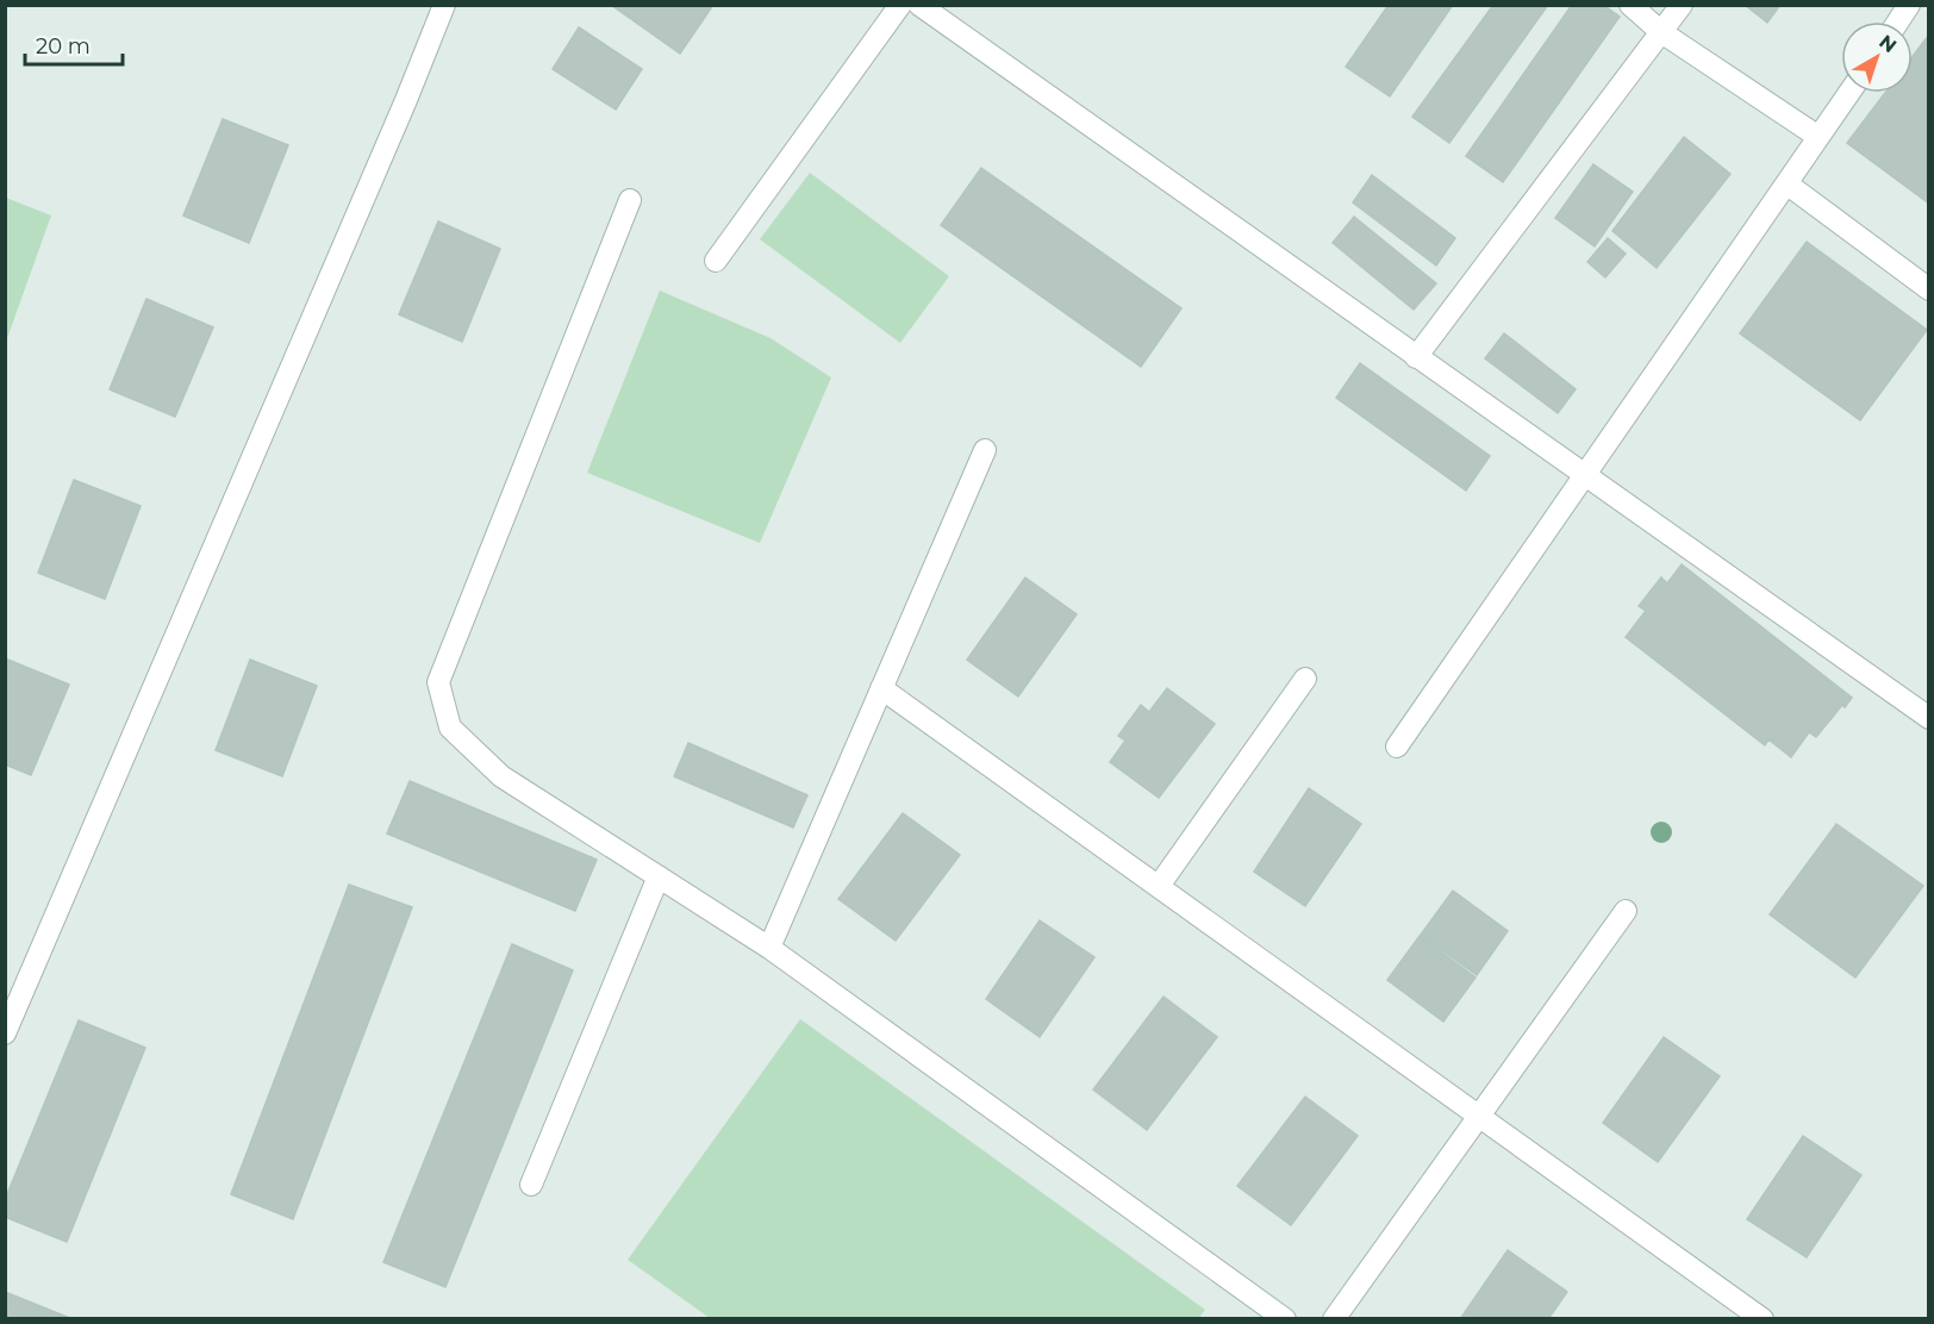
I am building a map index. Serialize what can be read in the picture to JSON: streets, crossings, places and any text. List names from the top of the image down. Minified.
{"scale_bar":"20 m","north":"top right"}
